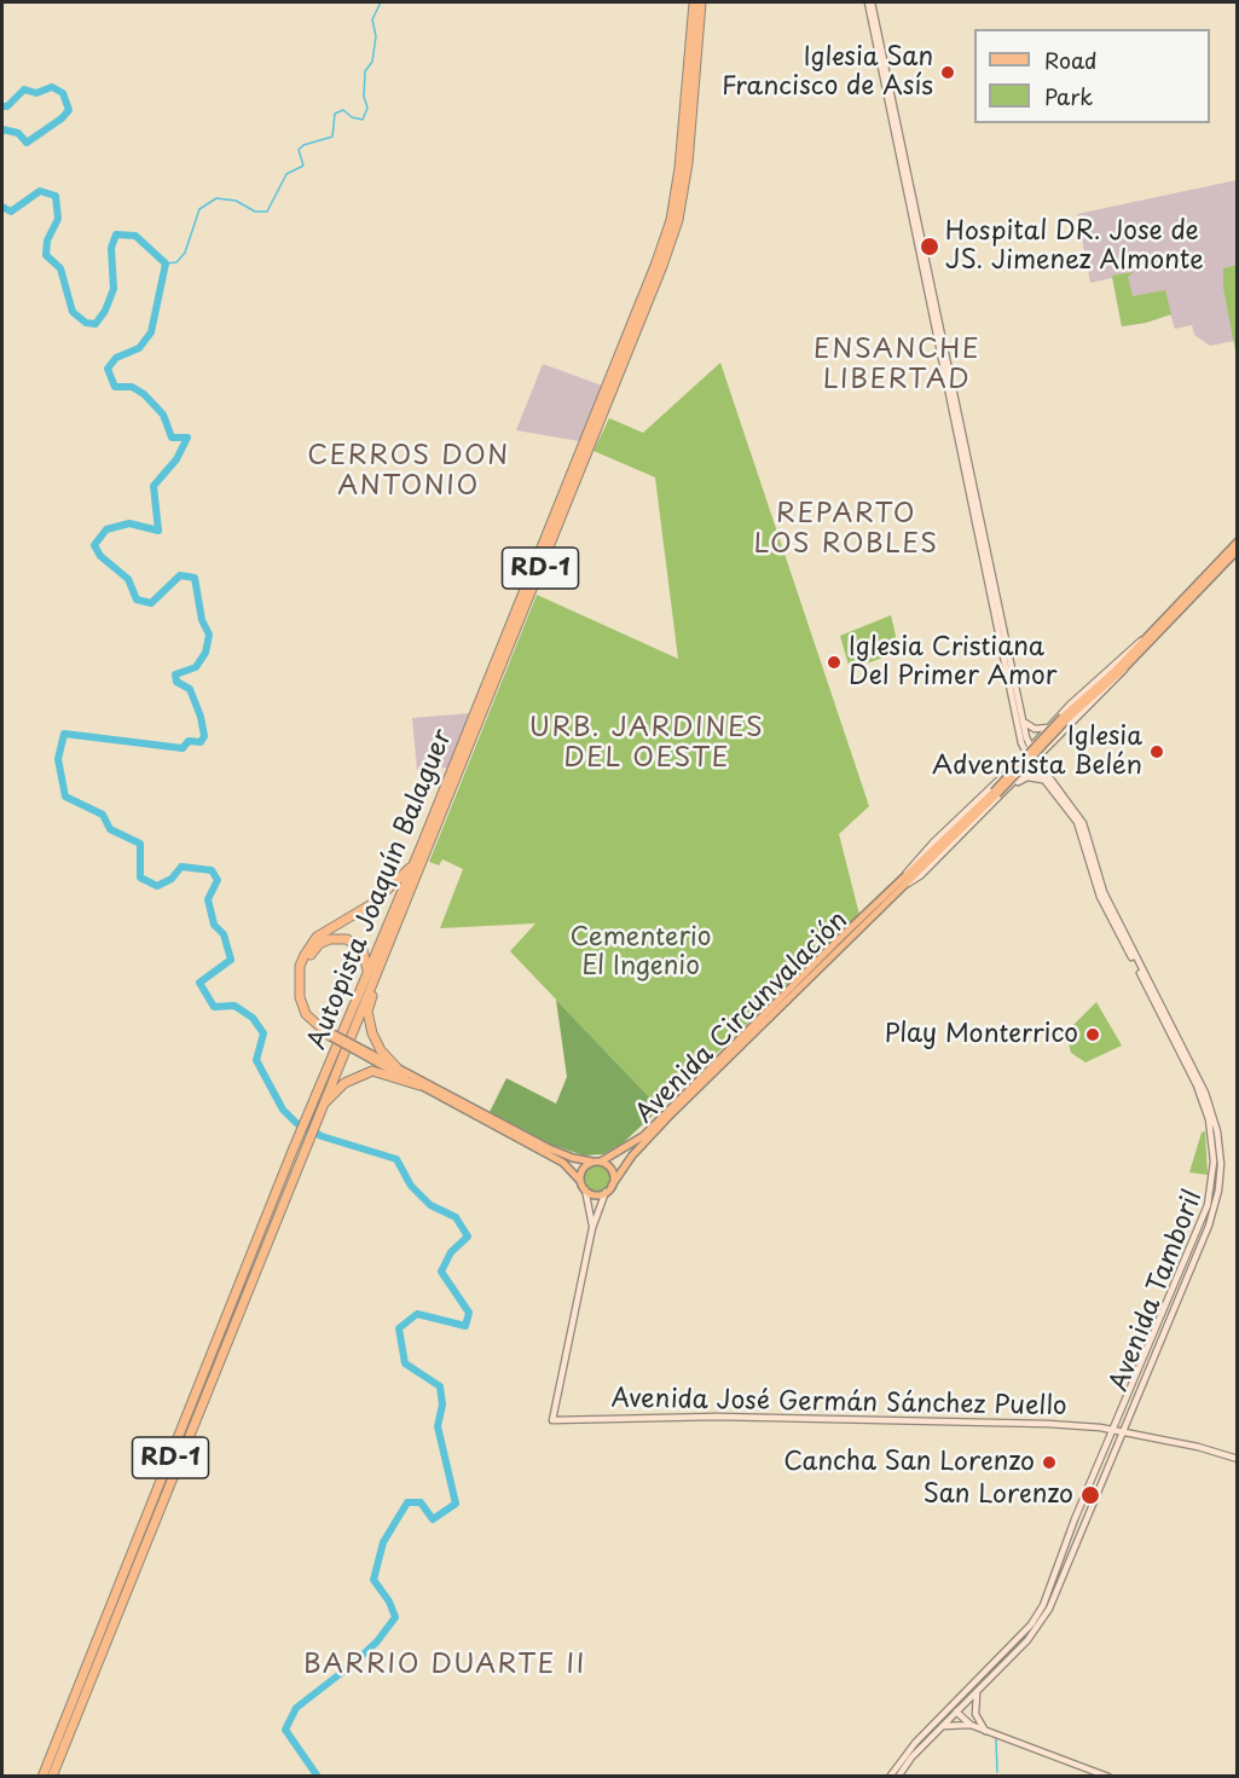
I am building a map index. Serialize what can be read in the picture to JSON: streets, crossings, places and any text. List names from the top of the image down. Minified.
{"streets":{"highway":["RD-1","Autopista Joaquín Balaguer"],"main road":["Avenida Circunvalación","Avenida Tamboril","Avenida José Germán Sánchez Puello"]},"crossings":[["Avenida Circunvalación","Avenida Tamboril"],["Avenida Tamboril","Avenida José Germán Sánchez Puello"]],"districts":["ENSANCHE LIBERTAD","CERROS DON ANTONIO","REPARTO LOS ROBLES","URB. JARDINES DEL OESTE","BARRIO DUARTE II"],"parks":["Cementerio El Ingenio"],"places":["Iglesia San Francisco de Asís","Hospital DR. Jose de JS. Jimenez Almonte","Iglesia Cristiana Del Primer Amor","Iglesia Adventista Belén","Play Monterrico","Cancha San Lorenzo","San Lorenzo"],"legend":["Road","Park"]}
